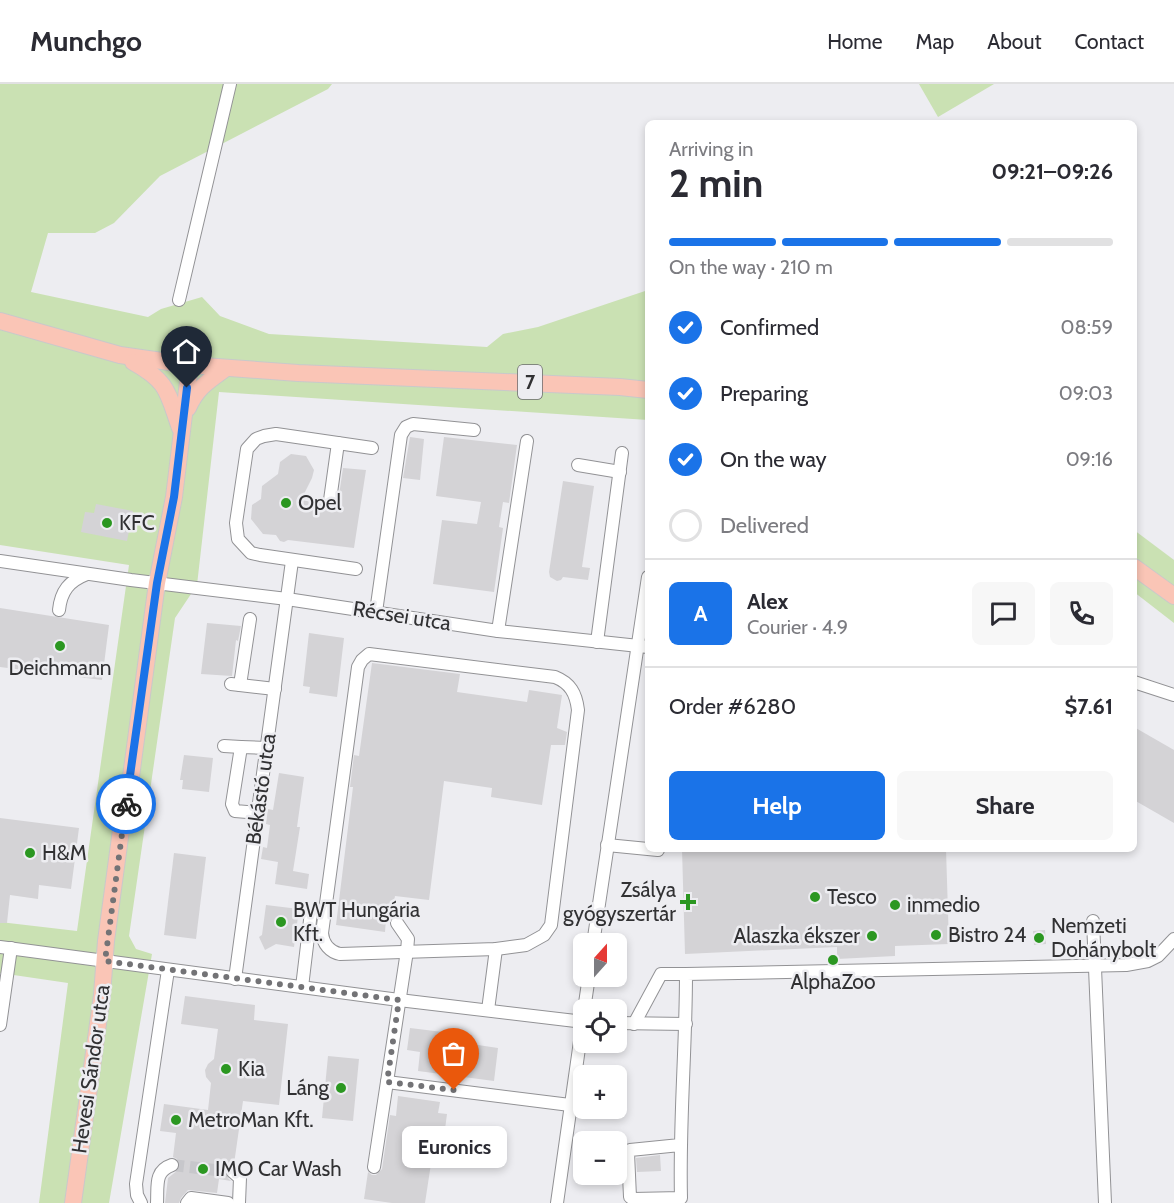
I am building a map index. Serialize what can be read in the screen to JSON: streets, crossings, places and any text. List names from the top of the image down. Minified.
{"streets":{"main road":["7","Hevesi Sándor utca"],"street":["Récsei utca","Békástó utca"]},"crossings":[["7","Hevesi Sándor utca"],["Récsei utca","Békástó utca"],["Récsei utca","Hevesi Sándor utca"]],"places":{"other":["Opel","KFC","Deichmann","H&M","Tesco","inmedio","BWT Hungária Kft.","Bistro 24","Alaszka ékszer","Nemzeti Dohánybolt","AlphaZoo","Kia","Láng","Euronics","MetroMan Kft.","IMO Car Wash"],"health":["Zsálya gyógyszertár"]},"north":"top","page":{"header":"Munchgo","nav":["Home","Map","About","Contact"],"heading":["2 min","Arriving in","09:21–09:26"],"panel":["Alex","Courier · 4.9","Order #6280","$7.61"],"bar":"On the way · 210 m","list":[["Confirmed","08:59"],["Preparing","09:03"],["On the way","09:16"],"Delivered"],"round":"A","buttons":["Help","Share"],"map_buttons":["+","−"],"bubble":"Euronics"}}
